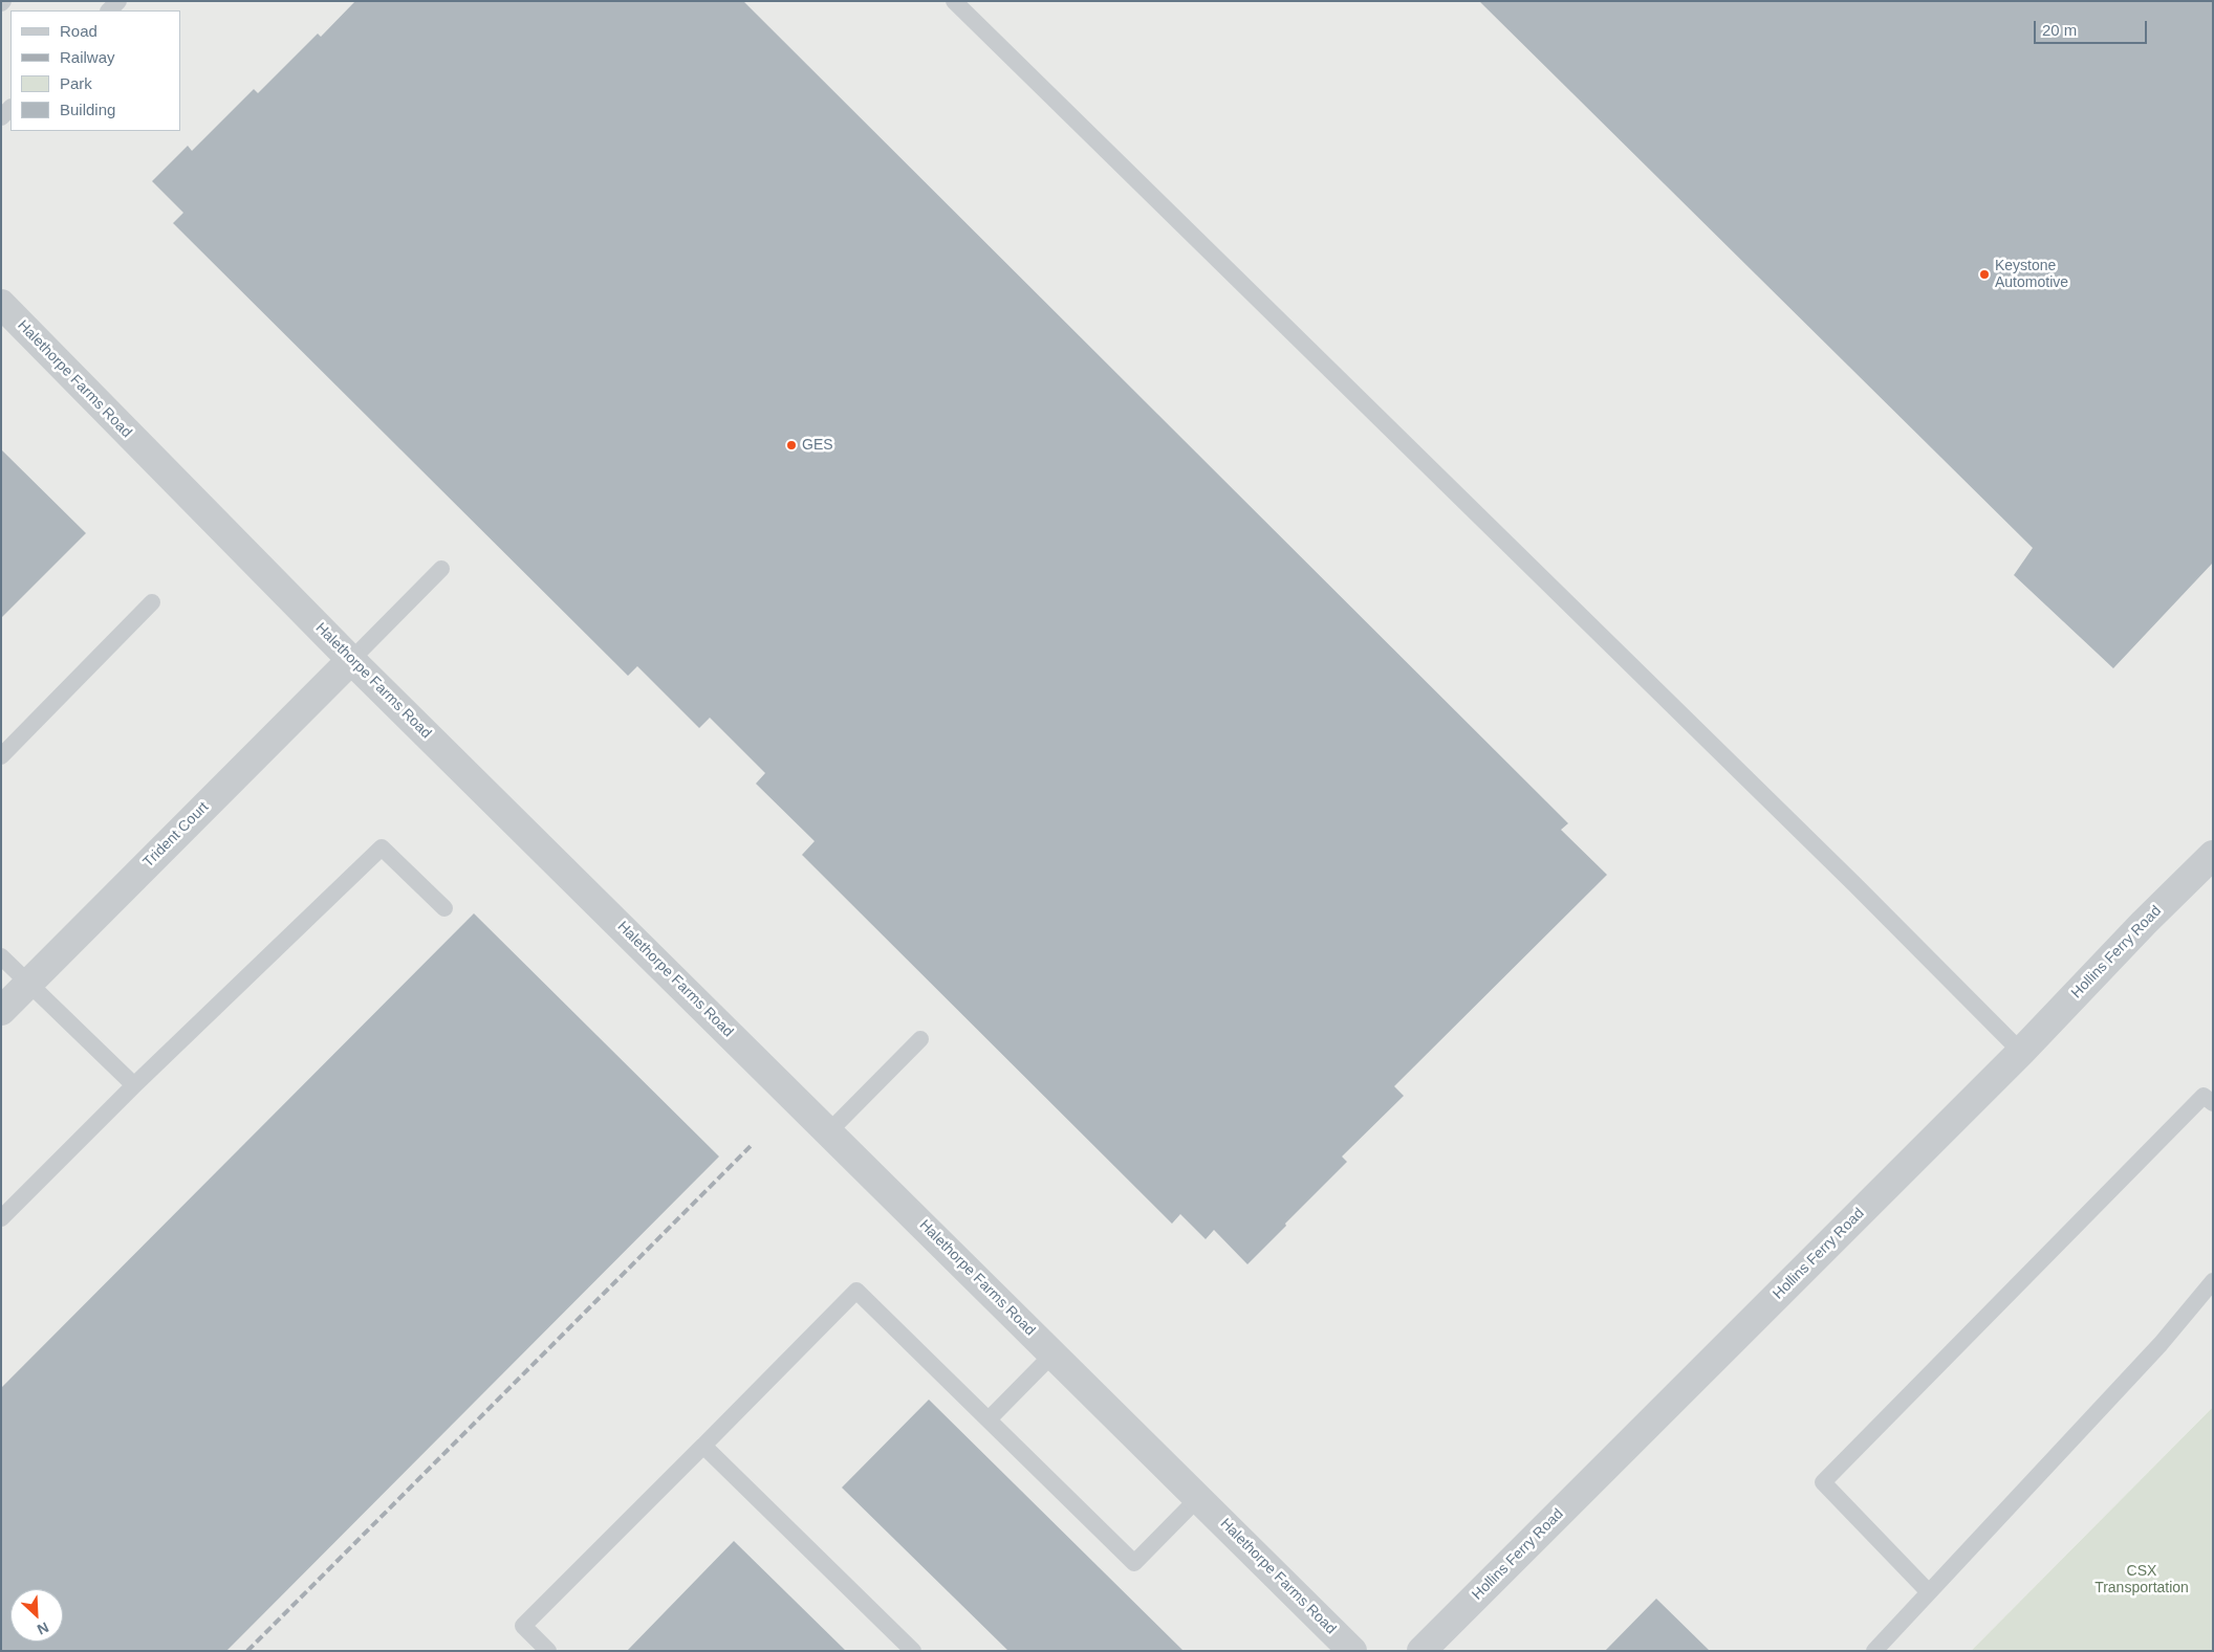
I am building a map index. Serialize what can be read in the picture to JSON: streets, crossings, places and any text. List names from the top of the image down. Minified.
{"streets":{"street":["Halethorpe Farms Road","Trident Court","Hollins Ferry Road"]},"crossings":[["Halethorpe Farms Road","Trident Court"]],"parks":["CSX Transportation"],"places":["Keystone Automotive","GES"],"legend":["Road","Railway","Park","Building"],"scale_bar":"20 m","north":"bottom right"}
